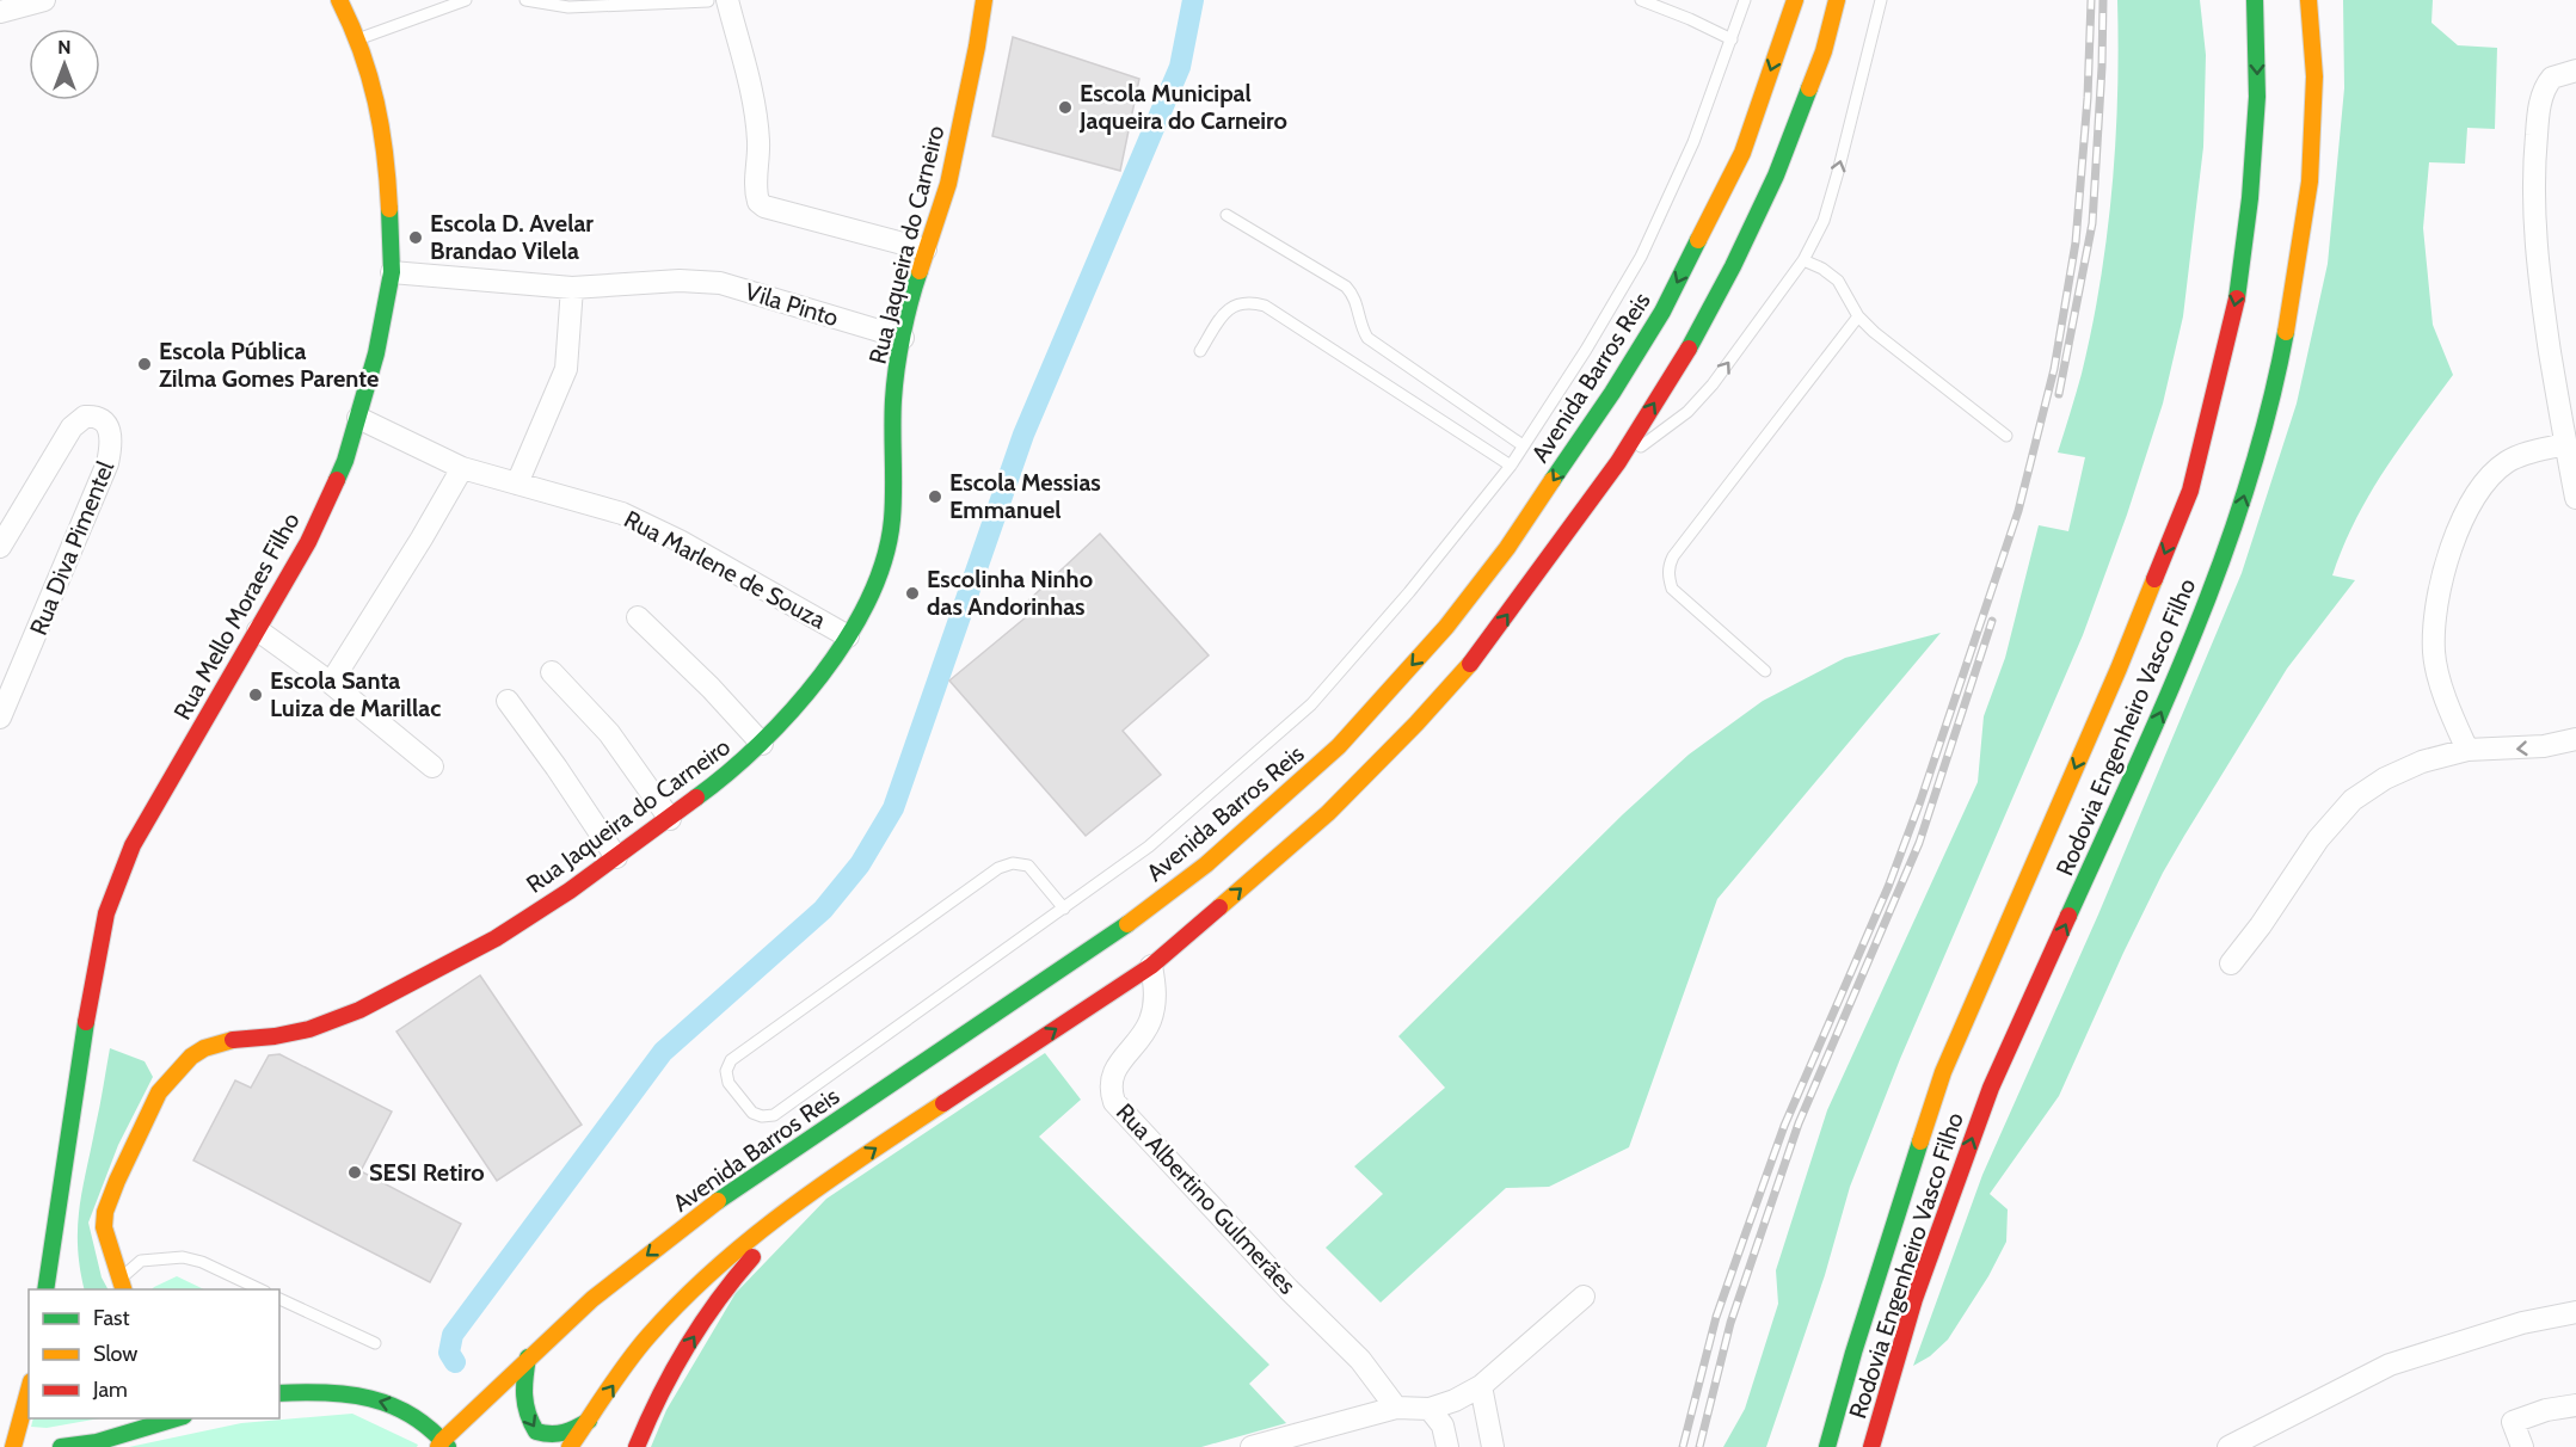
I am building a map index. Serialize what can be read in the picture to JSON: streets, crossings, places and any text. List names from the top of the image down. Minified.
{"streets":{"main road":["Rua Jaqueira do Carneiro","Avenida Barros Reis","Rua Mello Moraes Filho","Rodovia Engenheiro Vasco Filho"],"street":["Vila Pinto","Rua Diva Pimentel","Rua Marlene de Souza","Rua Albertino Gulmerães"]},"crossings":[["Rua Jaqueira do Carneiro","Vila Pinto"],["Rua Jaqueira do Carneiro","Rua Marlene de Souza"],["Vila Pinto","Rua Mello Moraes Filho"],["Rua Marlene de Souza","Rua Mello Moraes Filho"]],"places":["Escola Municipal Jaqueira do Carneiro","Escola D. Avelar Brandao Vilela","Escola Pública Zilma Gomes Parente","Escola Messias Emmanuel","Escolinha Ninho das Andorinhas","Escola Santa Luiza de Marillac","SESI Retiro"],"legend":["Fast","Slow","Jam"],"north":"top"}
